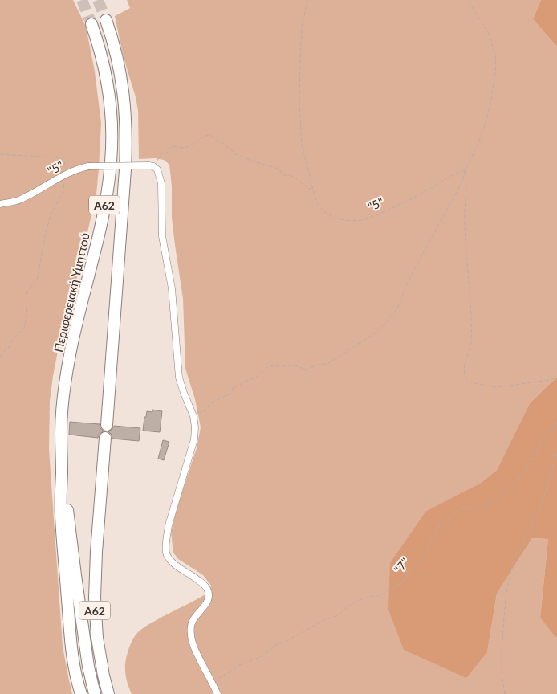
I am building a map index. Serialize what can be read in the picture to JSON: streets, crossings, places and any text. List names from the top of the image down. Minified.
{"streets":{"highway":["Α62","Περιφερειακή Υμηττού"],"street":["\"5\""],"path":["\"7\""]}}
